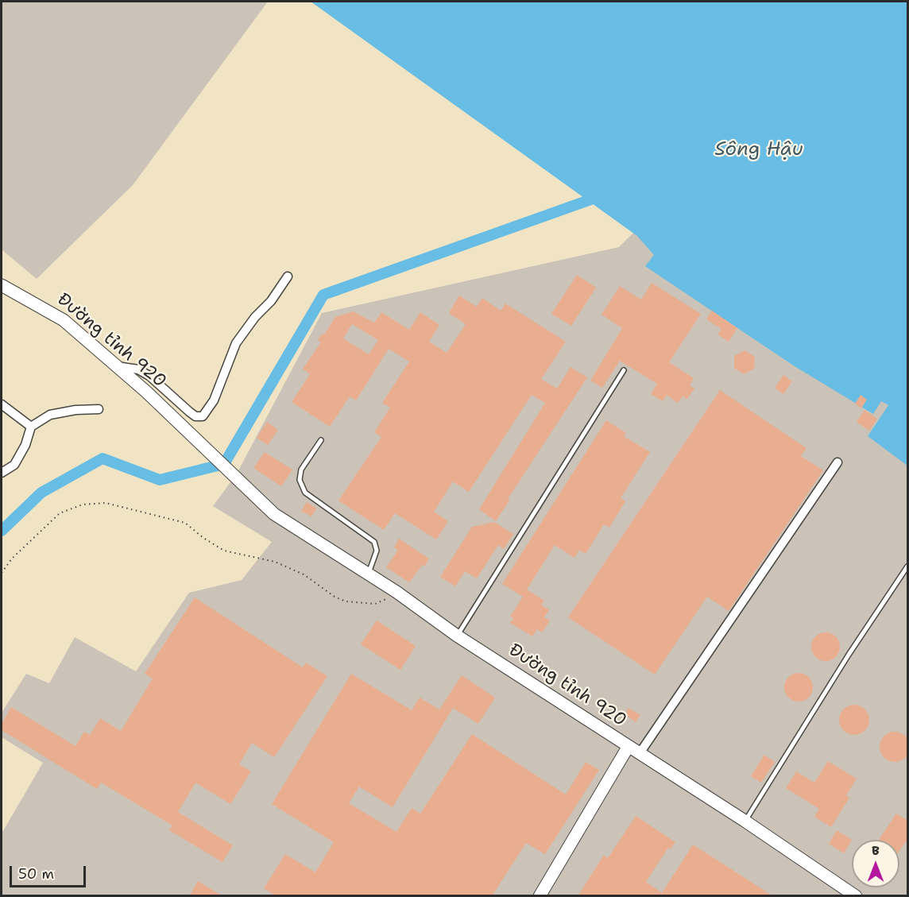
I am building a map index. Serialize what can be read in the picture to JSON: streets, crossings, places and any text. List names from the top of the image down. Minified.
{"streets":{"main road":["Đường tỉnh 920"]},"water":["Sông Hậu"],"scale_bar":"50 m","north":"top"}
